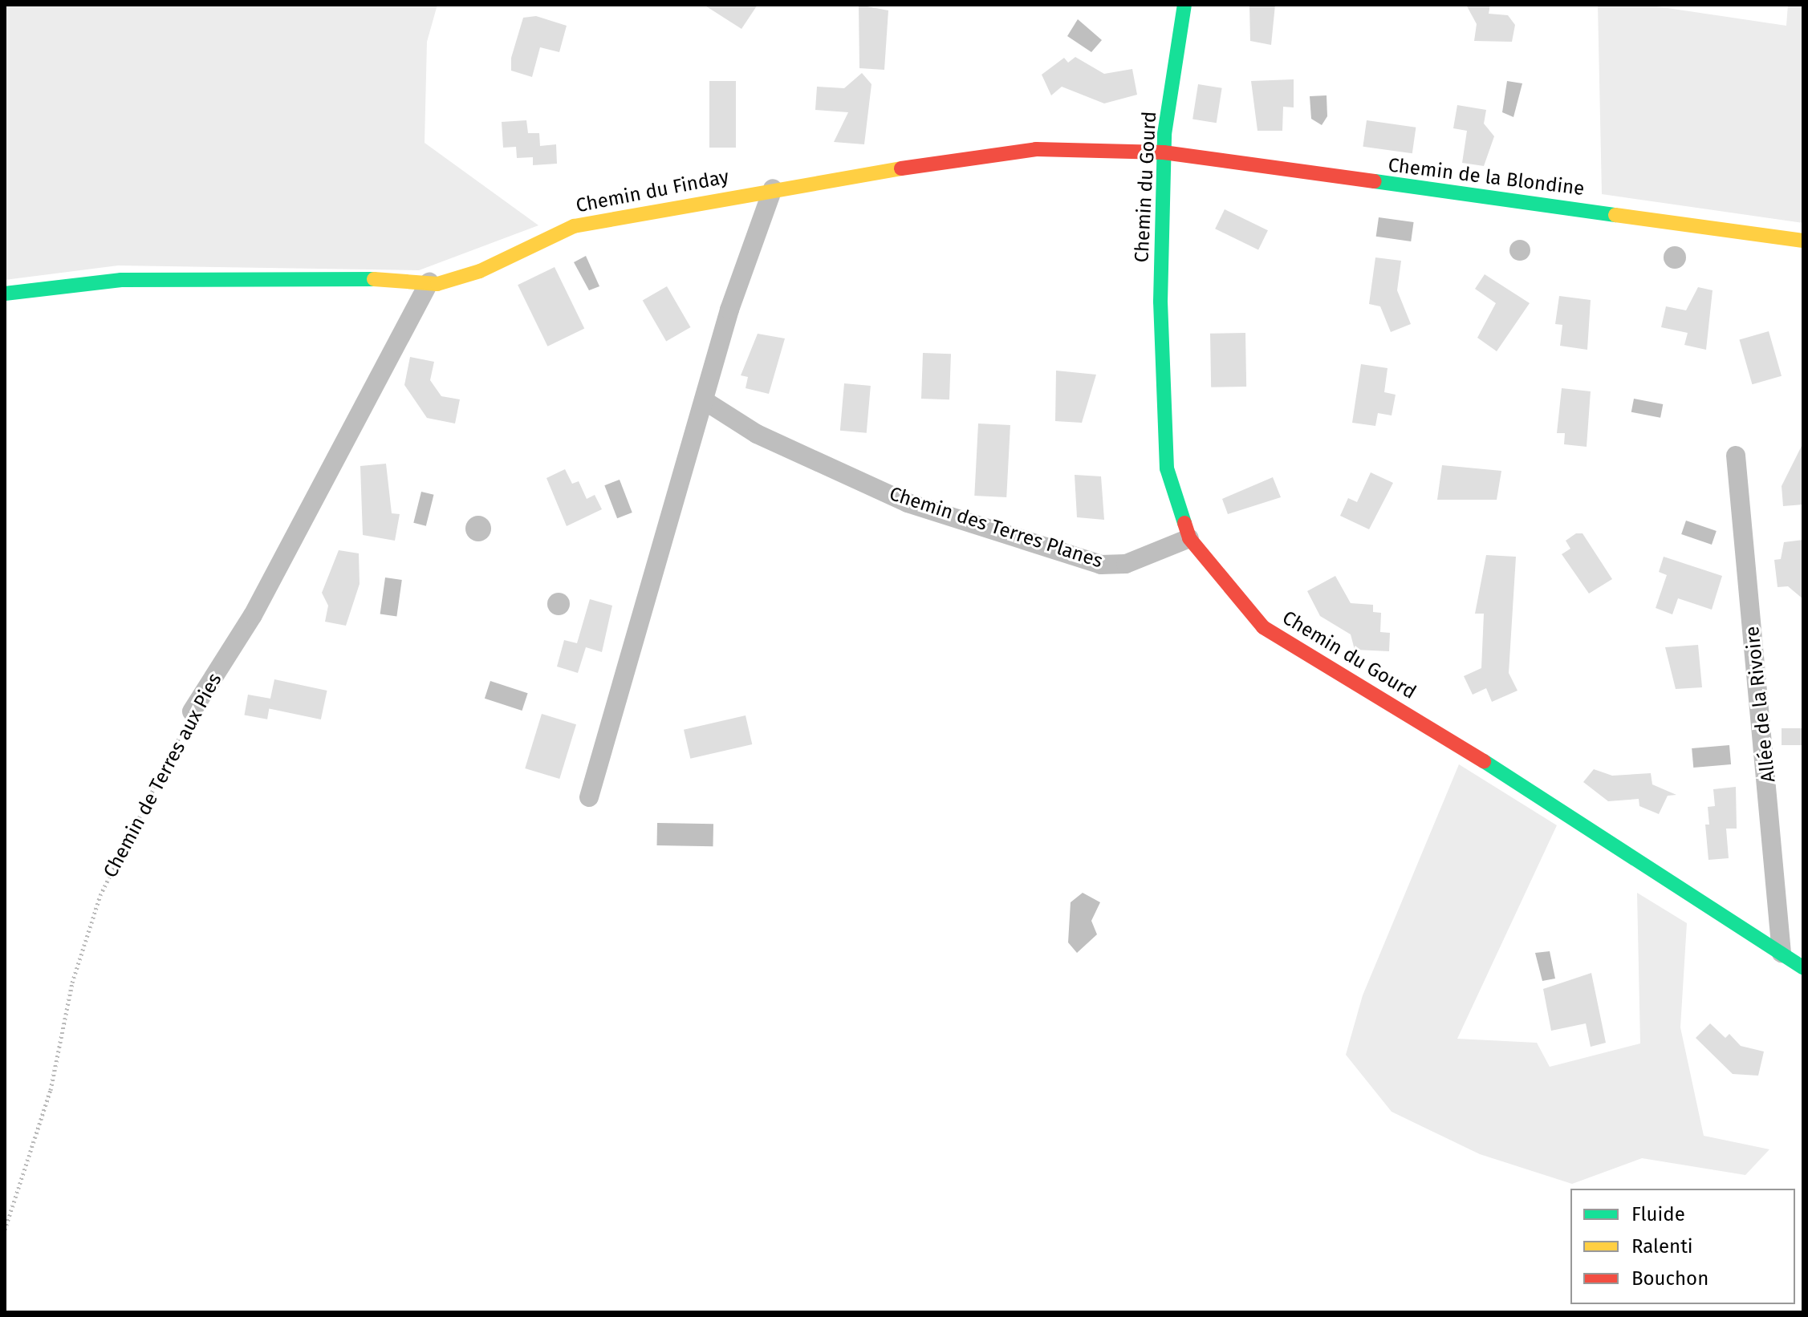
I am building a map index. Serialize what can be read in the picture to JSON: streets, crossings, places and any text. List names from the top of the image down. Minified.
{"streets":{"street":["Chemin de la Blondine","Chemin du Gourd","Chemin du Finday","Chemin des Terres Planes","Allée de la Rivoire","Chemin de Terres aux Pies"]},"crossings":[["Chemin de la Blondine","Chemin du Gourd"],["Chemin de la Blondine","Chemin du Finday"],["Chemin du Gourd","Chemin du Finday"],["Chemin du Gourd","Chemin des Terres Planes"],["Chemin du Gourd","Allée de la Rivoire"],["Chemin du Finday","Chemin de Terres aux Pies"]],"legend":["Fluide","Ralenti","Bouchon"]}
